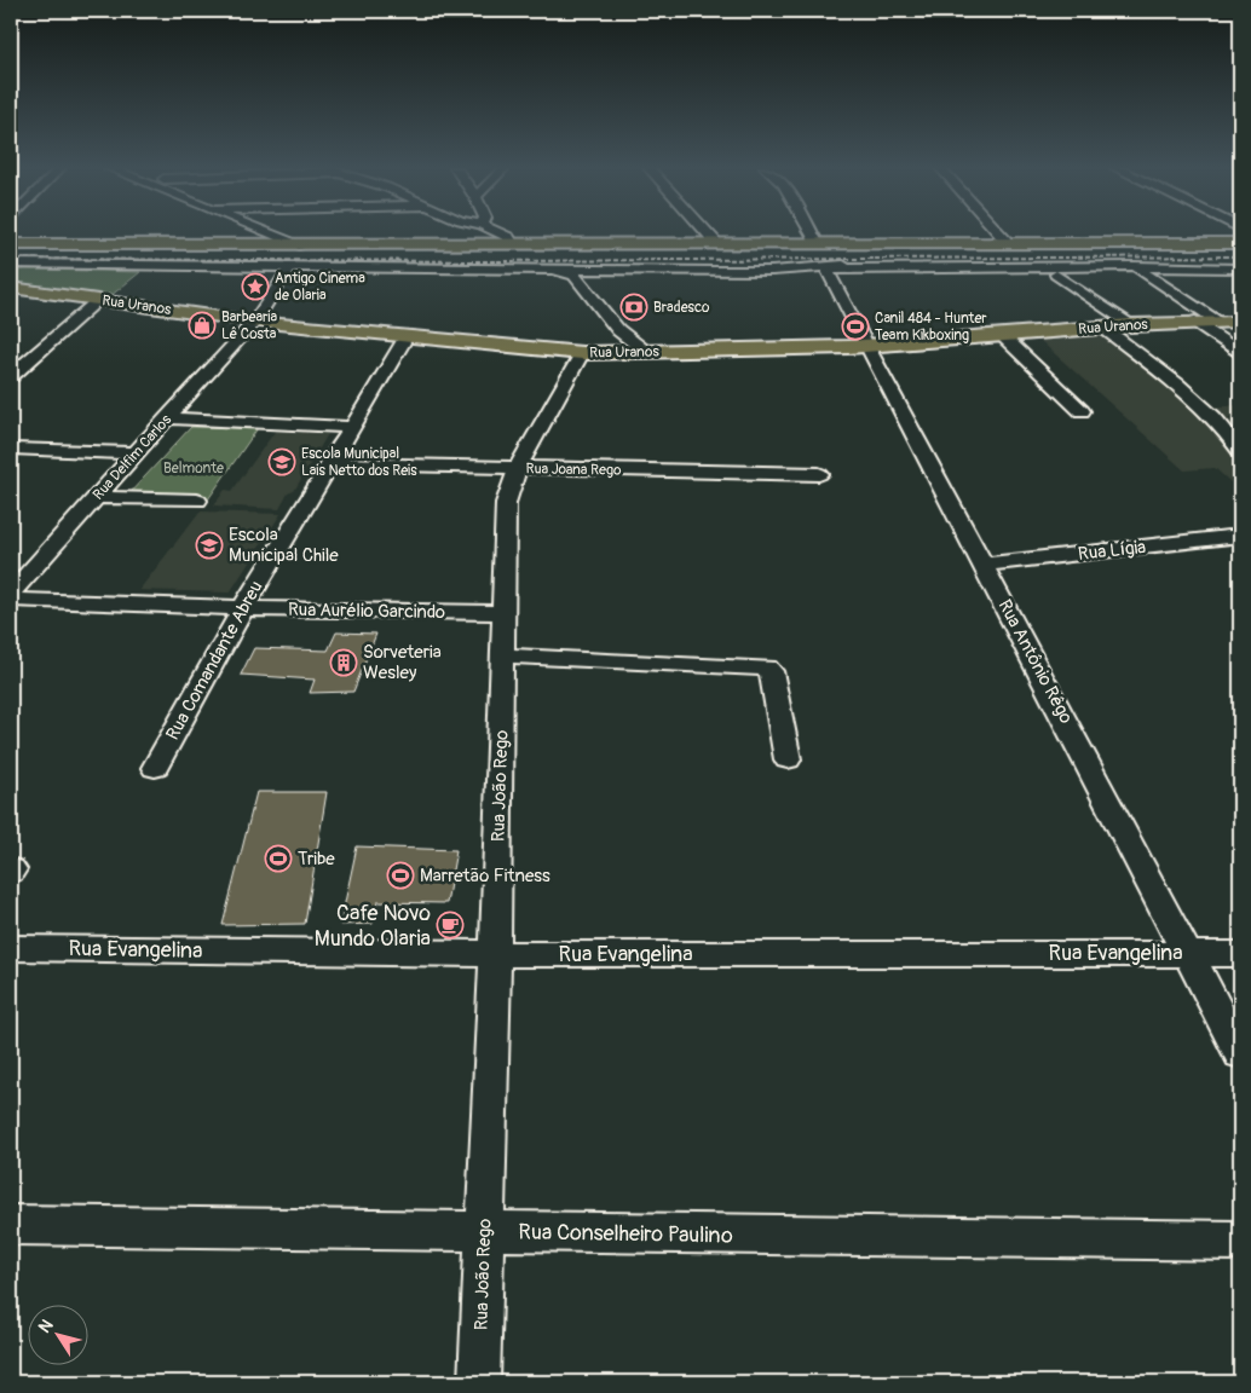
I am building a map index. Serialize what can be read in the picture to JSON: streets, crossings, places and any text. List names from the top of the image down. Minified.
{"streets":{"main road":["Rua Uranos"],"street":["Rua Delfim Carlos","Rua Joana Rego","Rua Lígia","Rua Aurélio Garcindo","Rua Comandante Abreu","Rua Antônio Rêgo","Rua João Rego","Rua Evangelina","Rua Conselheiro Paulino"]},"crossings":[["Rua Uranos","Rua Delfim Carlos"],["Rua Uranos","Rua Comandante Abreu"],["Rua Uranos","Rua Antônio Rêgo"],["Rua Uranos","Rua João Rego"],["Rua Joana Rego","Rua Comandante Abreu"],["Rua Joana Rego","Rua João Rego"],["Rua Lígia","Rua Antônio Rêgo"],["Rua Aurélio Garcindo","Rua Comandante Abreu"],["Rua Aurélio Garcindo","Rua João Rego"],["Rua Antônio Rêgo","Rua Evangelina"],["Rua João Rego","Rua Evangelina"],["Rua João Rego","Rua Conselheiro Paulino"]],"parks":["Belmonte"],"places":{"place":["Antigo Cinema de Olaria"],"bank":["Bradesco"],"shop":["Barbearia Lê Costa"],"sports":["Canil 484 - Hunter Team Kikboxing","Tribe","Marretão Fitness"],"school or university":["Escola Municipal Lais Netto dos Reis","Escola Municipal Chile"],"building":["Sorveteria Wesley"],"cafe":["Cafe Novo Mundo Olaria"]},"north":"top left"}
